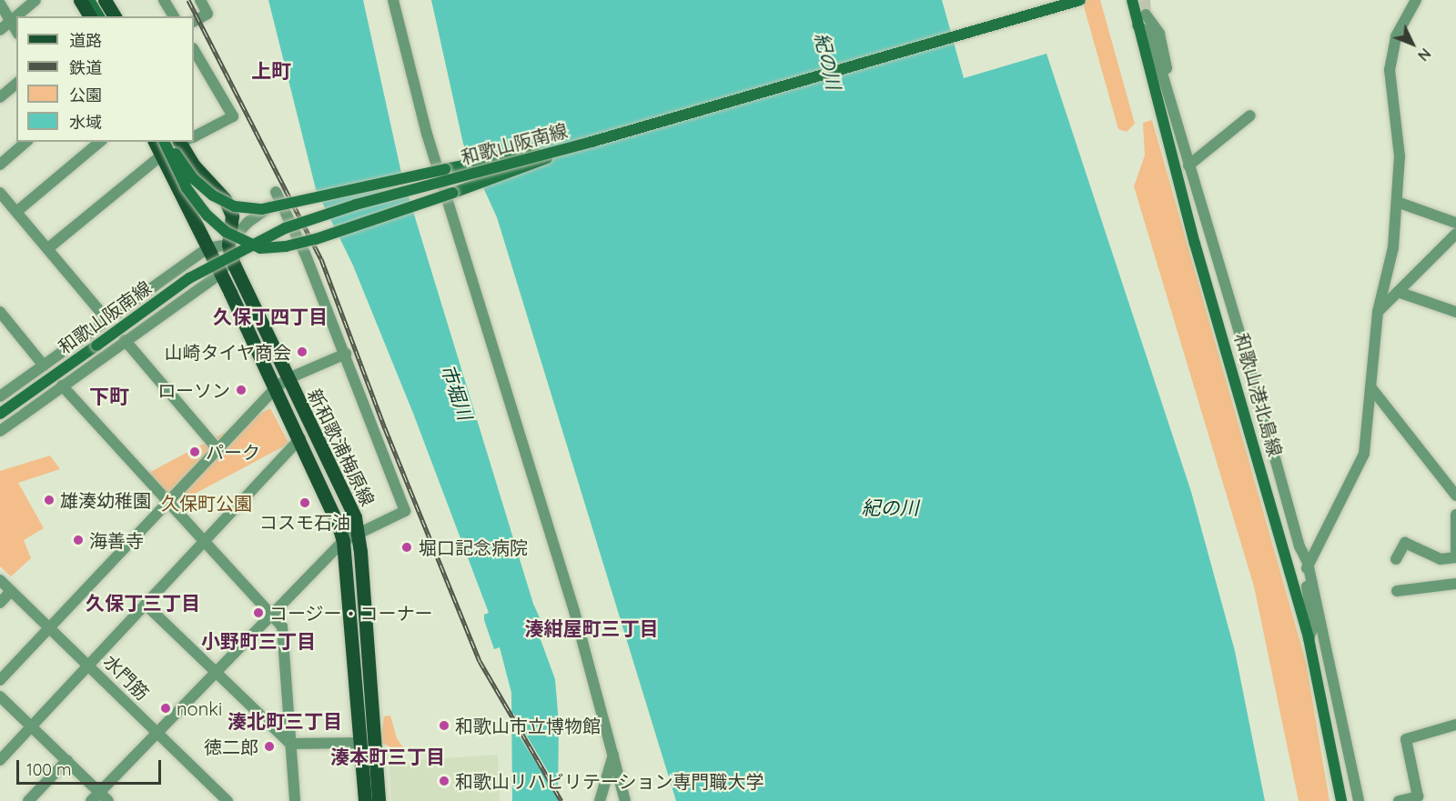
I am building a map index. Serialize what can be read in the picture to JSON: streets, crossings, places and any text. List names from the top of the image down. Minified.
{"streets":{"main road":["和歌山阪南線","和歌山港北島線","新和歌浦梅原線"],"street":["水門筋"]},"districts":["上町","久保丁四丁目","下町","久保丁三丁目","湊紺屋町三丁目","小野町三丁目","湊北町三丁目","湊本町三丁目"],"water":["紀の川","市堀川"],"parks":["久保町公園"],"places":["山崎タイヤ商会","ローソン","パーク","雄湊幼稚園","コスモ石油","海善寺","堀口記念病院","コージー・コーナー","nonki","和歌山市立博物館","徳二郎","和歌山リハビリテーション専門職大学"],"legend":["道路","鉄道","公園","水域"],"scale_bar":"100 m","north":"bottom right"}
